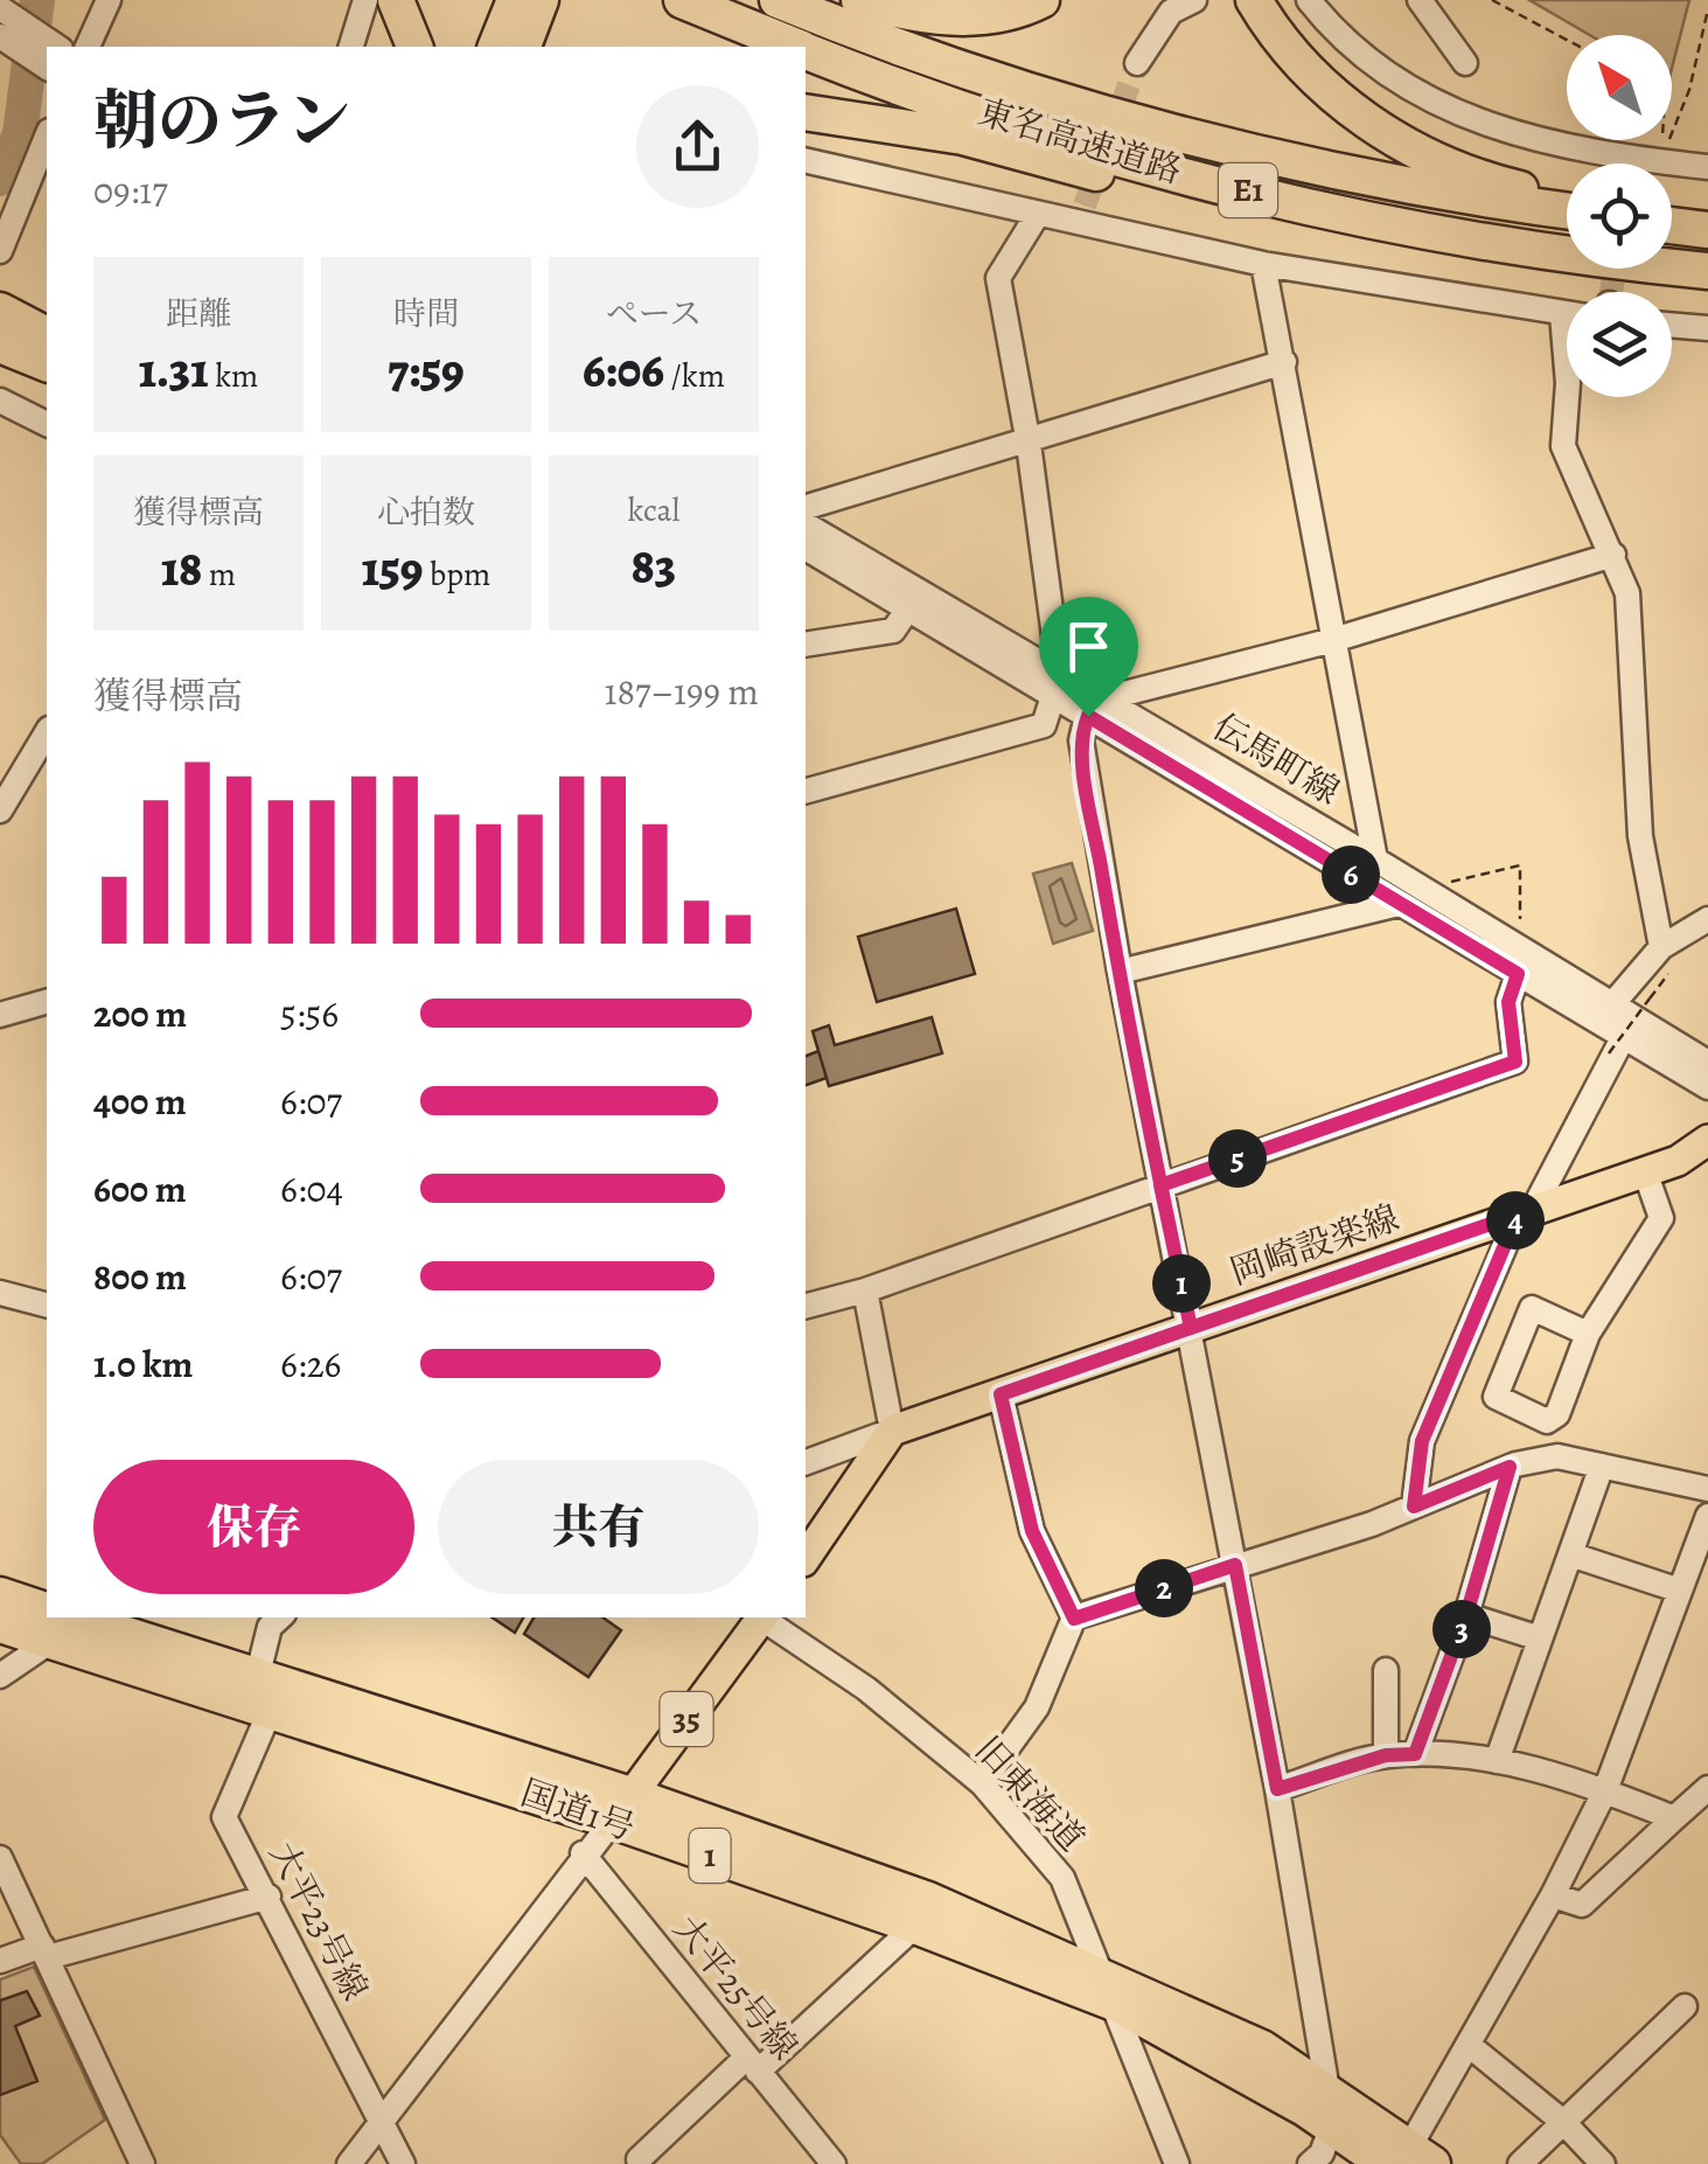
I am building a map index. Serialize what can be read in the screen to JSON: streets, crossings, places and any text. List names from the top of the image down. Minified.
{"streets":{"highway":["東名高速道路","E1","国道1号","1"],"main road":["岡崎設楽線","35"],"street":["伝馬町線","旧東海道","大平23号線","大平25号線"]},"crossings":[["35","国道1号"],["旧東海道","国道1号"],["国道1号","大平23号線"]],"north":"top left","page":{"heading":["朝のラン","09:17"],"stats":[["距離","1.31 km"],["時間","7:59"],["ペース","6:06 /km"],["獲得標高","18 m"],["心拍数","159 bpm"],["kcal","83"]],"chart":["獲得標高","187–199 m"],"pins":["6","5","4","1","2","3"],"list":[{"name":"200 m","note":"5:56"},{"name":"400 m","note":"6:07"},{"name":"600 m","note":"6:04"},{"name":"800 m","note":"6:07"},{"name":"1.0 km","note":"6:26"}],"buttons":["保存","共有"]}}
